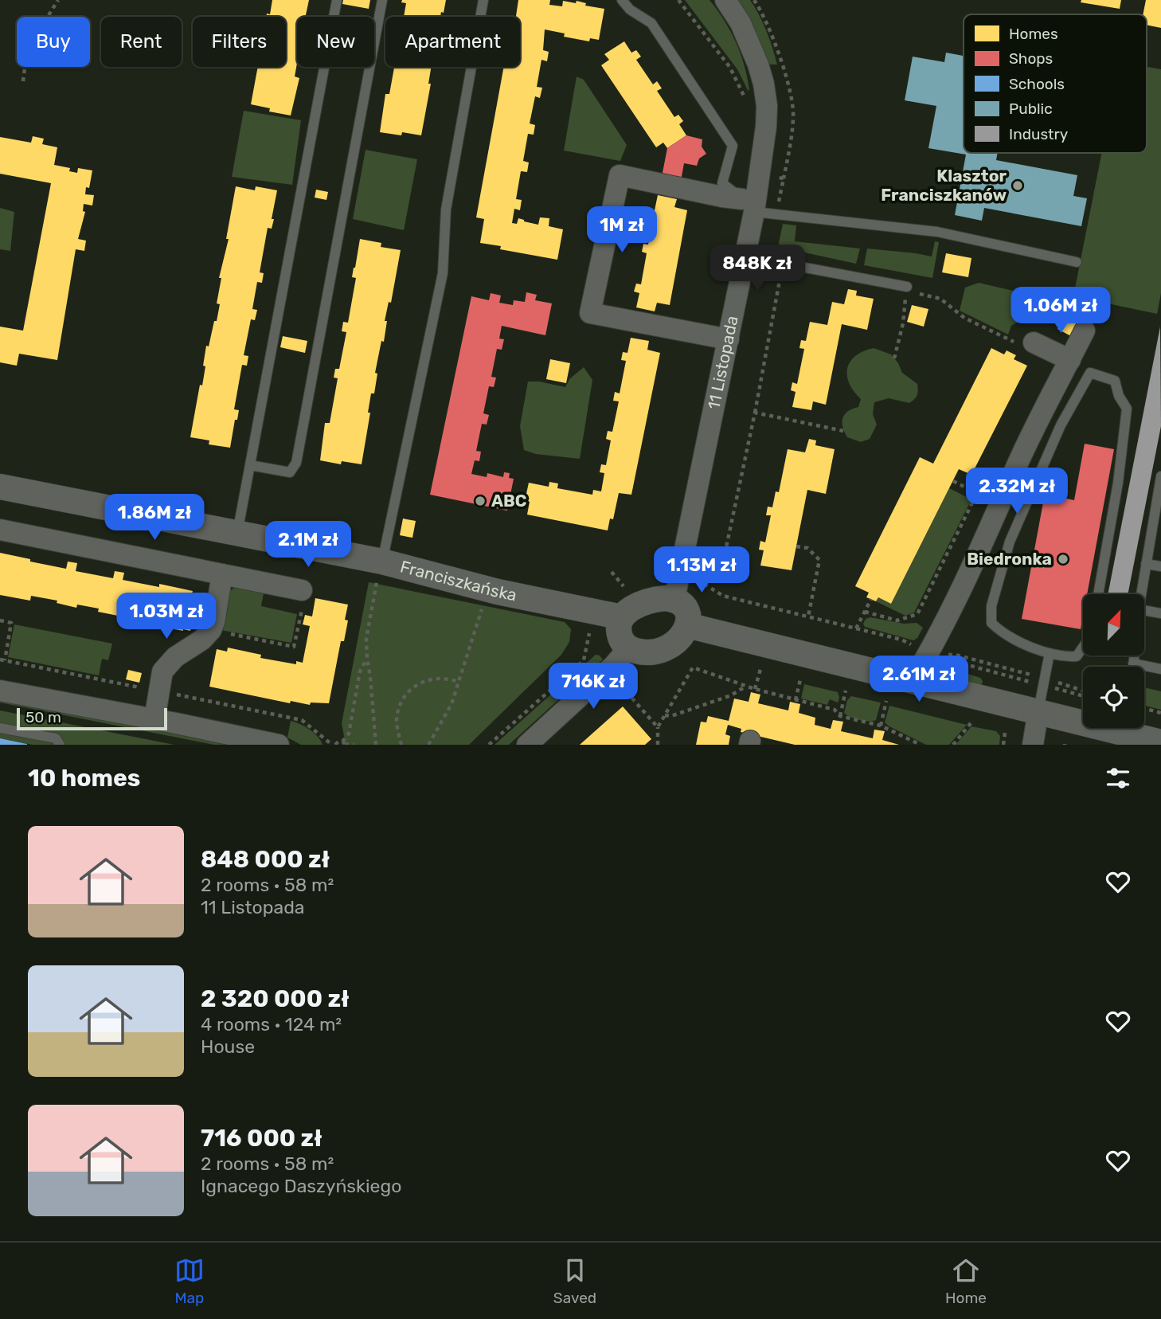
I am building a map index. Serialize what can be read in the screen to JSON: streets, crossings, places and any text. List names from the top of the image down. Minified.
{"streets":{"street":["11 Listopada","Franciszkańska"]},"crossings":[["11 Listopada","Franciszkańska"]],"places":["Klasztor Franciszkanów","ABC","Biedronka"],"legend":["Homes","Shops","Schools","Public","Industry"],"scale_bar":"50 m","north":"top right","page":{"chip":["Buy","Rent","Filters","New","Apartment"],"price":["1M zł","848K zł","1.06M zł","2.32M zł","1.86M zł","2.1M zł","1.13M zł","1.03M zł","2.61M zł","716K zł"],"scale":"50 m","heading":"10 homes","list":[{"name":"848 000 zł","note":"2 rooms · 58 m² · 11 Listopada"},{"name":"2 320 000 zł","note":"4 rooms · 124 m² · House"},{"name":"716 000 zł","note":"2 rooms · 58 m² · Ignacego Daszyńskiego"}],"tabs":["Map","Saved","Home"]}}
